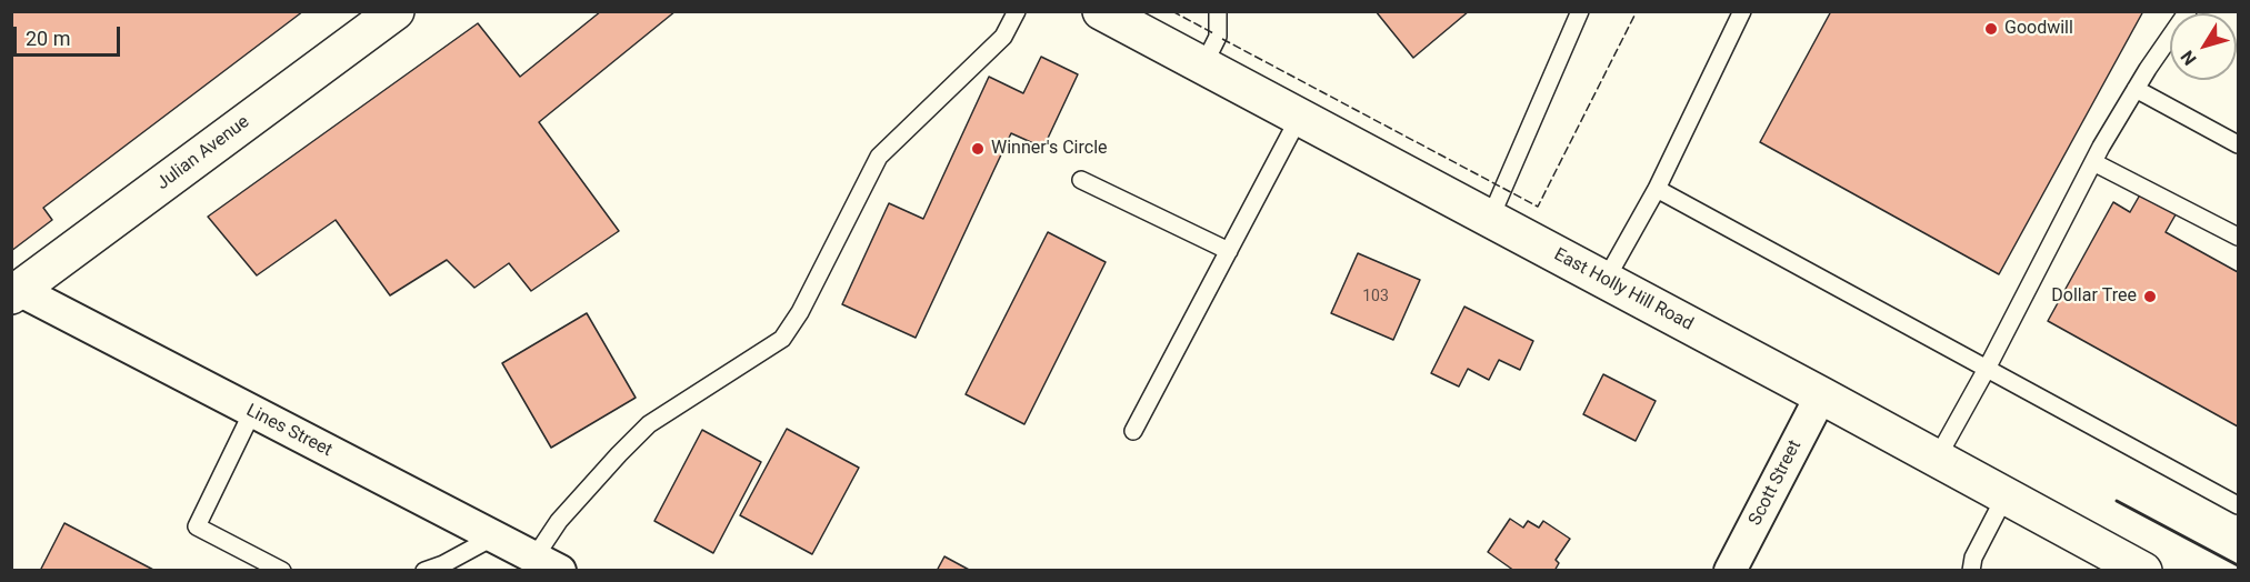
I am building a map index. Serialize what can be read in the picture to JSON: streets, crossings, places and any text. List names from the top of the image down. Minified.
{"streets":{"street":["Julian Avenue","East Holly Hill Road","Lines Street","Scott Street"]},"crossings":[["Julian Avenue","Lines Street"],["East Holly Hill Road","Scott Street"]],"places":["Goodwill","Winner's Circle","Dollar Tree"],"house_numbers":["103"],"scale_bar":"20 m","north":"bottom left"}
